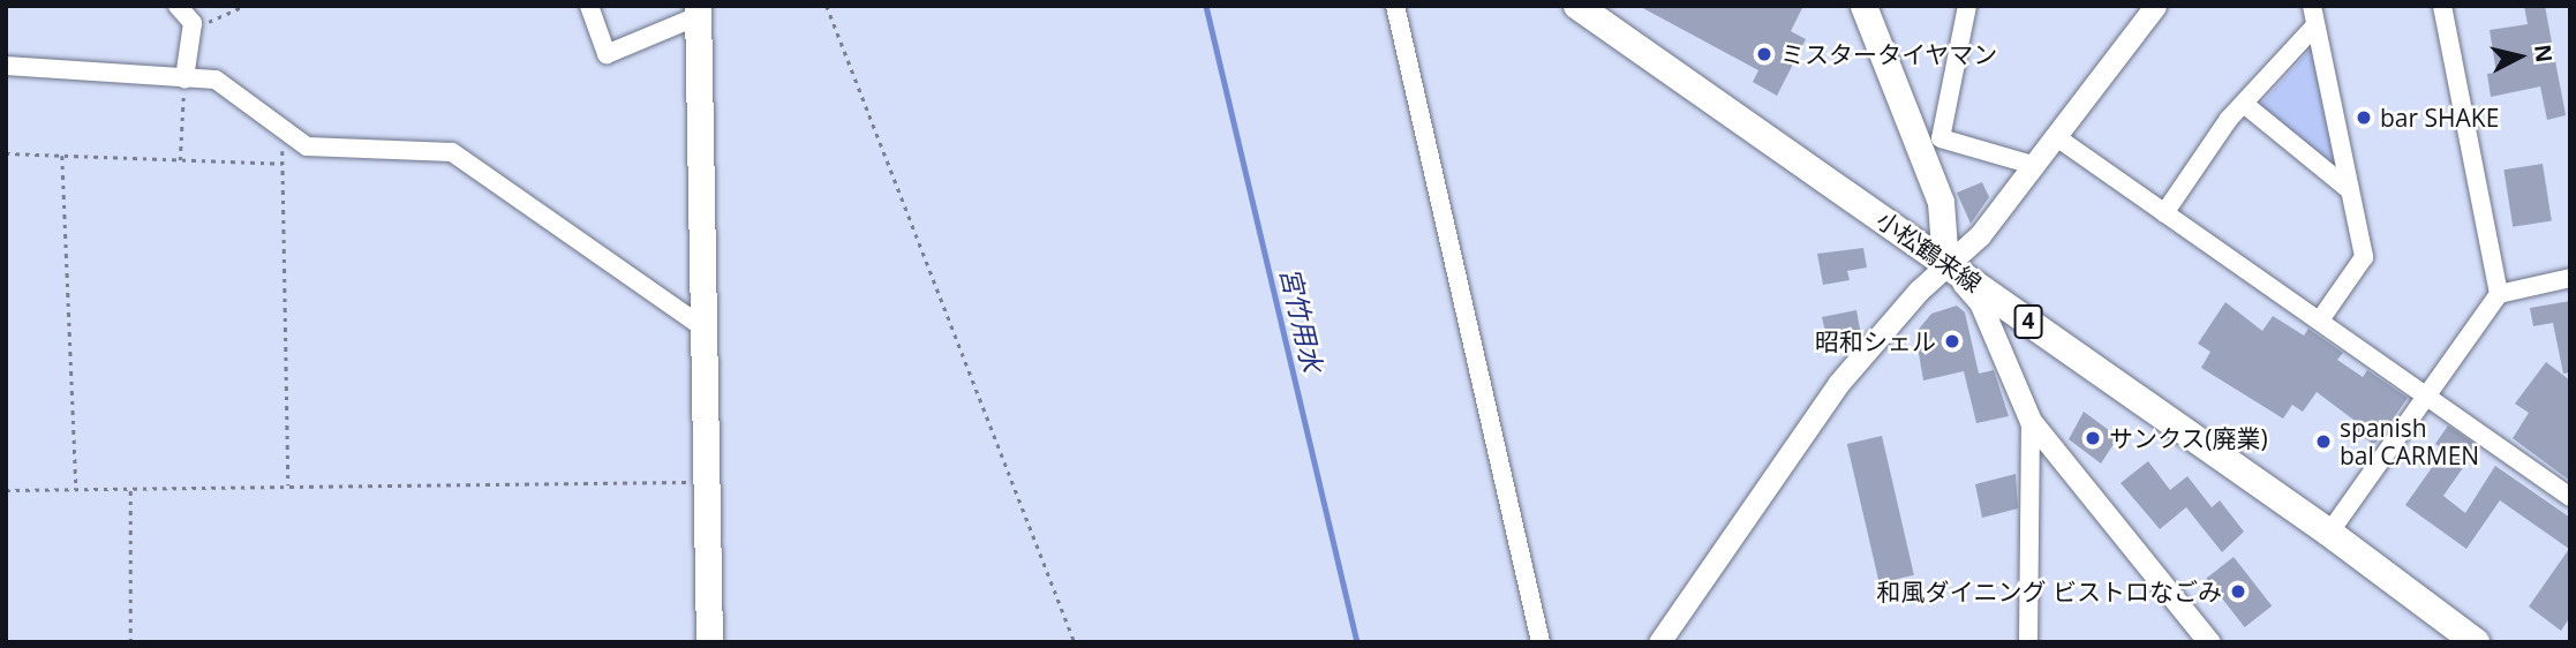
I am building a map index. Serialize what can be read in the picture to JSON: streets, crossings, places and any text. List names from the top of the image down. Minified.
{"streets":{"main road":["小松鶴来線","4"]},"water":["宮竹用水"],"places":["ミスタータイヤマン","bar SHAKE","昭和シェル","サンクス(廃業)","spanish bal CARMEN","和風ダイニング ビストロなごみ"],"north":"right"}
